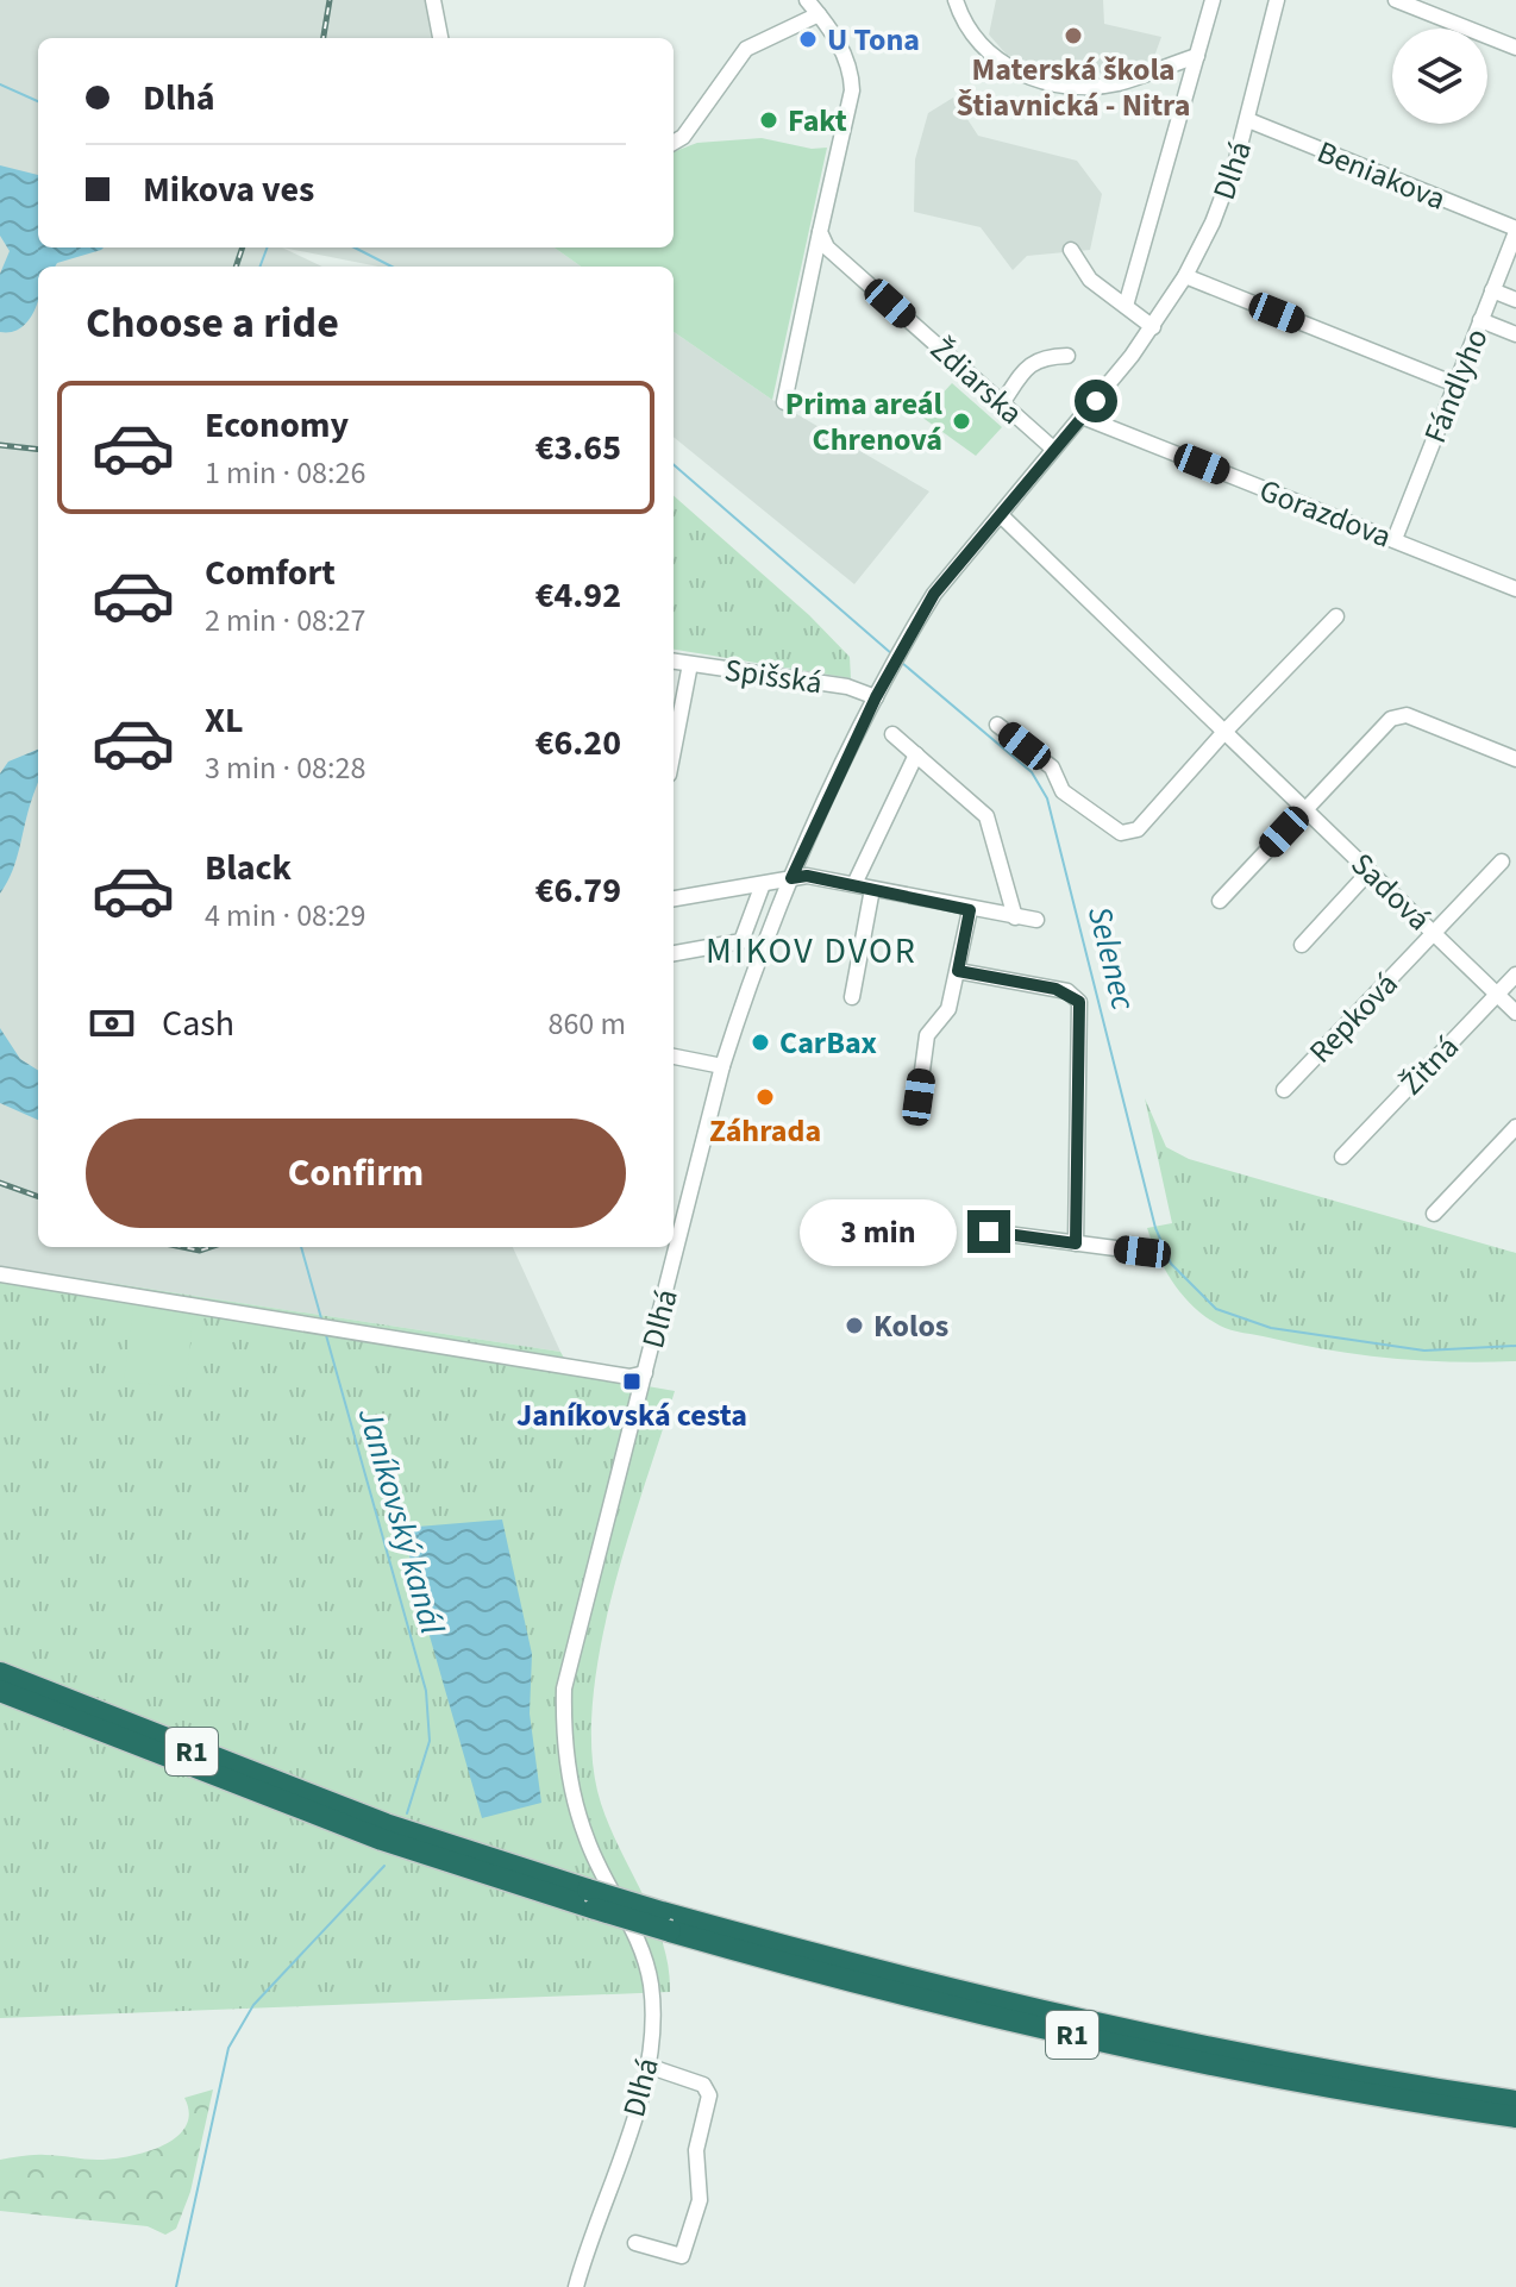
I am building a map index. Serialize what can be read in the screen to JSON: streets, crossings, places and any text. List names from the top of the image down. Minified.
{"streets":{"highway":["R1"],"street":["Dlhá","Beniakova","Ždiarska","Fándlyho","Gorazdova","Spišská","Sadová","Repková","Žitná"]},"crossings":[["Dlhá","Beniakova"],["Dlhá","Ždiarska"],["Dlhá","Gorazdova"],["Dlhá","Spišská"],["Dlhá","Sadová"],["Beniakova","Fándlyho"],["Fándlyho","Gorazdova"],["Sadová","Repková"],["Sadová","Žitná"]],"districts":["MIKOV DVOR"],"water":["Selenec","Janíkovský kanál"],"places":{"other":["Materská škola Štiavnická - Nitra","U Tona","Fakt","Prima areál Chrenová","CarBax","Záhrada","Kolos"],"transit":["Janíkovská cesta"]},"page":{"banner":["Dlhá","Mikova ves"],"heading":"Choose a ride","list":[{"name":"Economy","note":"1 min · 08:26","value":"€3.65"},{"name":"Comfort","note":"2 min · 08:27","value":"€4.92"},{"name":"XL","note":"3 min · 08:28","value":"€6.20"},{"name":"Black","note":"4 min · 08:29","value":"€6.79"}],"pay":["Cash","860 m"],"buttons":"Confirm","bubble":"3 min"}}
